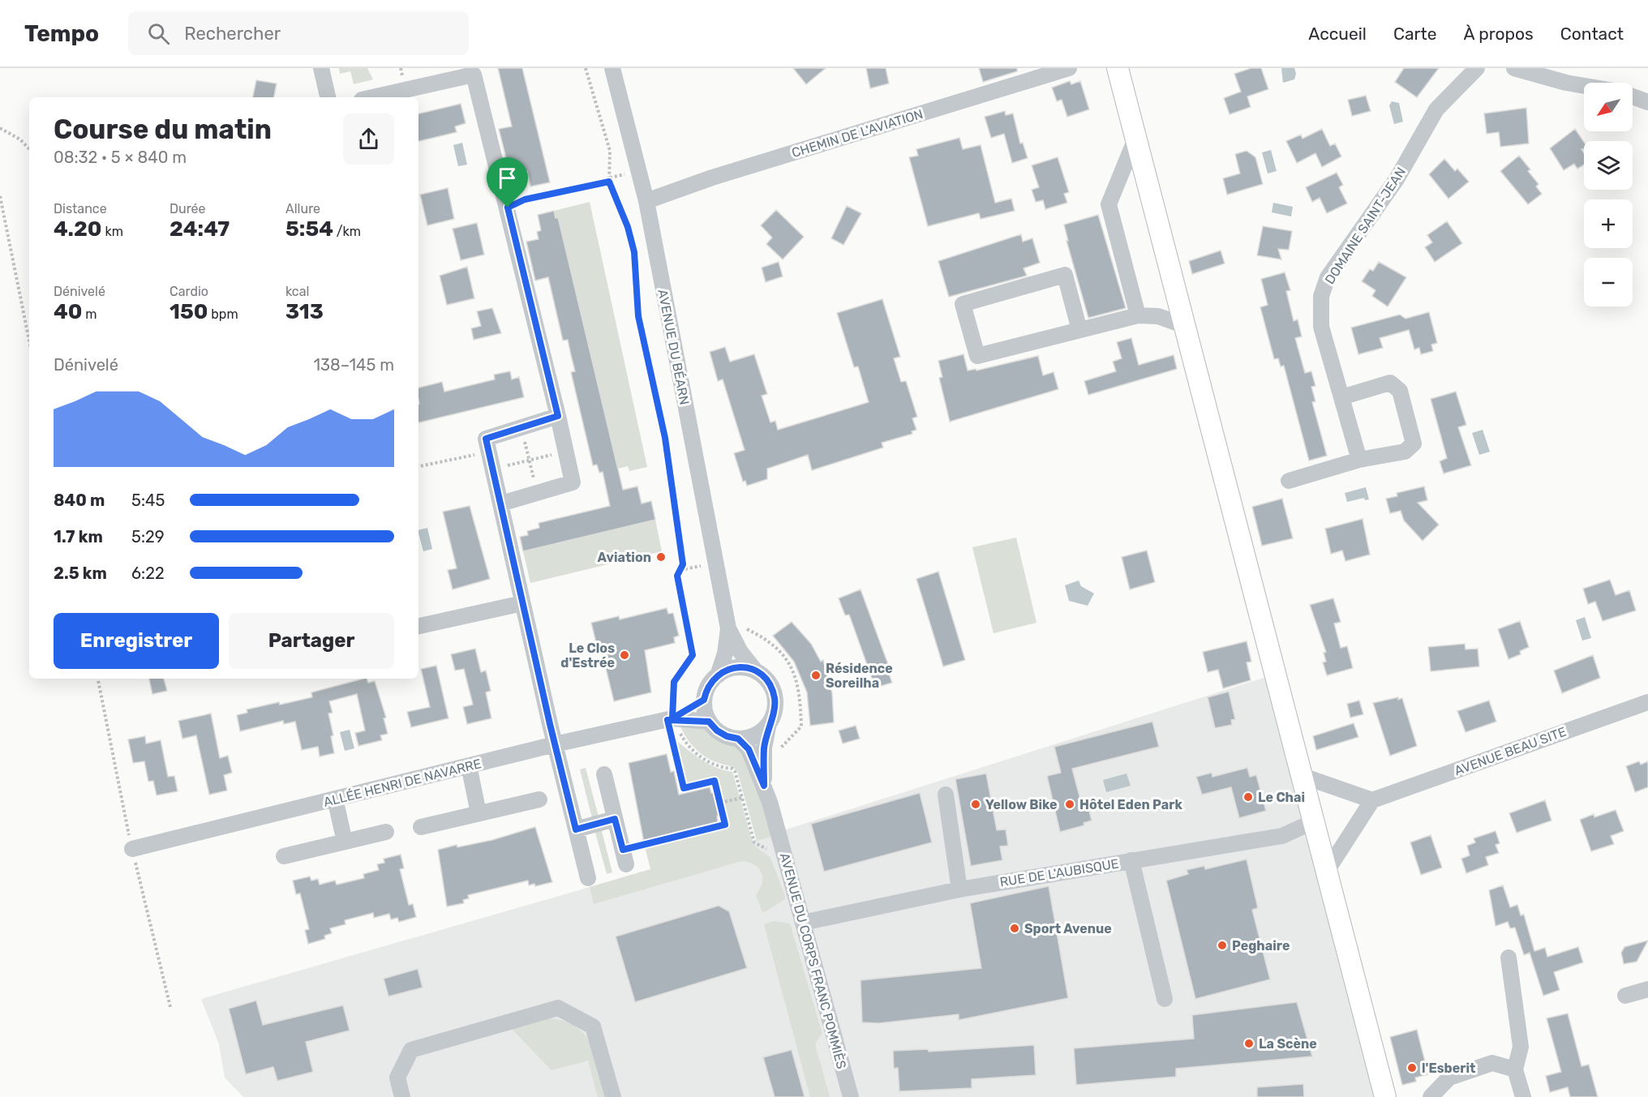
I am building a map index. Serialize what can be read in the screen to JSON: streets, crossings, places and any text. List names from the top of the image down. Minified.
{"streets":{"street":["CHEMIN DE L'AVIATION","DOMAINE SAINT-JEAN","AVENUE DU BÉARN","AVENUE BEAU SITE","ALLÉE HENRI DE NAVARRE","RUE DE L'AUBISQUE","AVENUE DU CORPS FRANC POMMIÈS"]},"crossings":[["CHEMIN DE L'AVIATION","AVENUE DU BÉARN"],["AVENUE DU BÉARN","ALLÉE HENRI DE NAVARRE"],["RUE DE L'AUBISQUE","AVENUE DU CORPS FRANC POMMIÈS"]],"places":["Aviation","Le Clos d'Estrée","Résidence Soreilha","Le Chai","Yellow Bike","Hôtel Eden Park","Sport Avenue","Peghaire","La Scène","l'Esberit"],"north":"bottom left","page":{"header":"Tempo","search":"Rechercher","nav":["Accueil","Carte","À propos","Contact"],"map_buttons":["+","−"],"heading":["Course du matin","08:32 · 5 × 840 m"],"stats":[["Distance","4.20 km"],["Durée","24:47"],["Allure","5:54 /km"],["Dénivelé","40 m"],["Cardio","150 bpm"],["kcal","313"]],"chart":["Dénivelé","138–145 m"],"list":[{"name":"840 m","note":"5:45"},{"name":"1.7 km","note":"5:29"},{"name":"2.5 km","note":"6:22"}],"buttons":["Enregistrer","Partager"]}}
